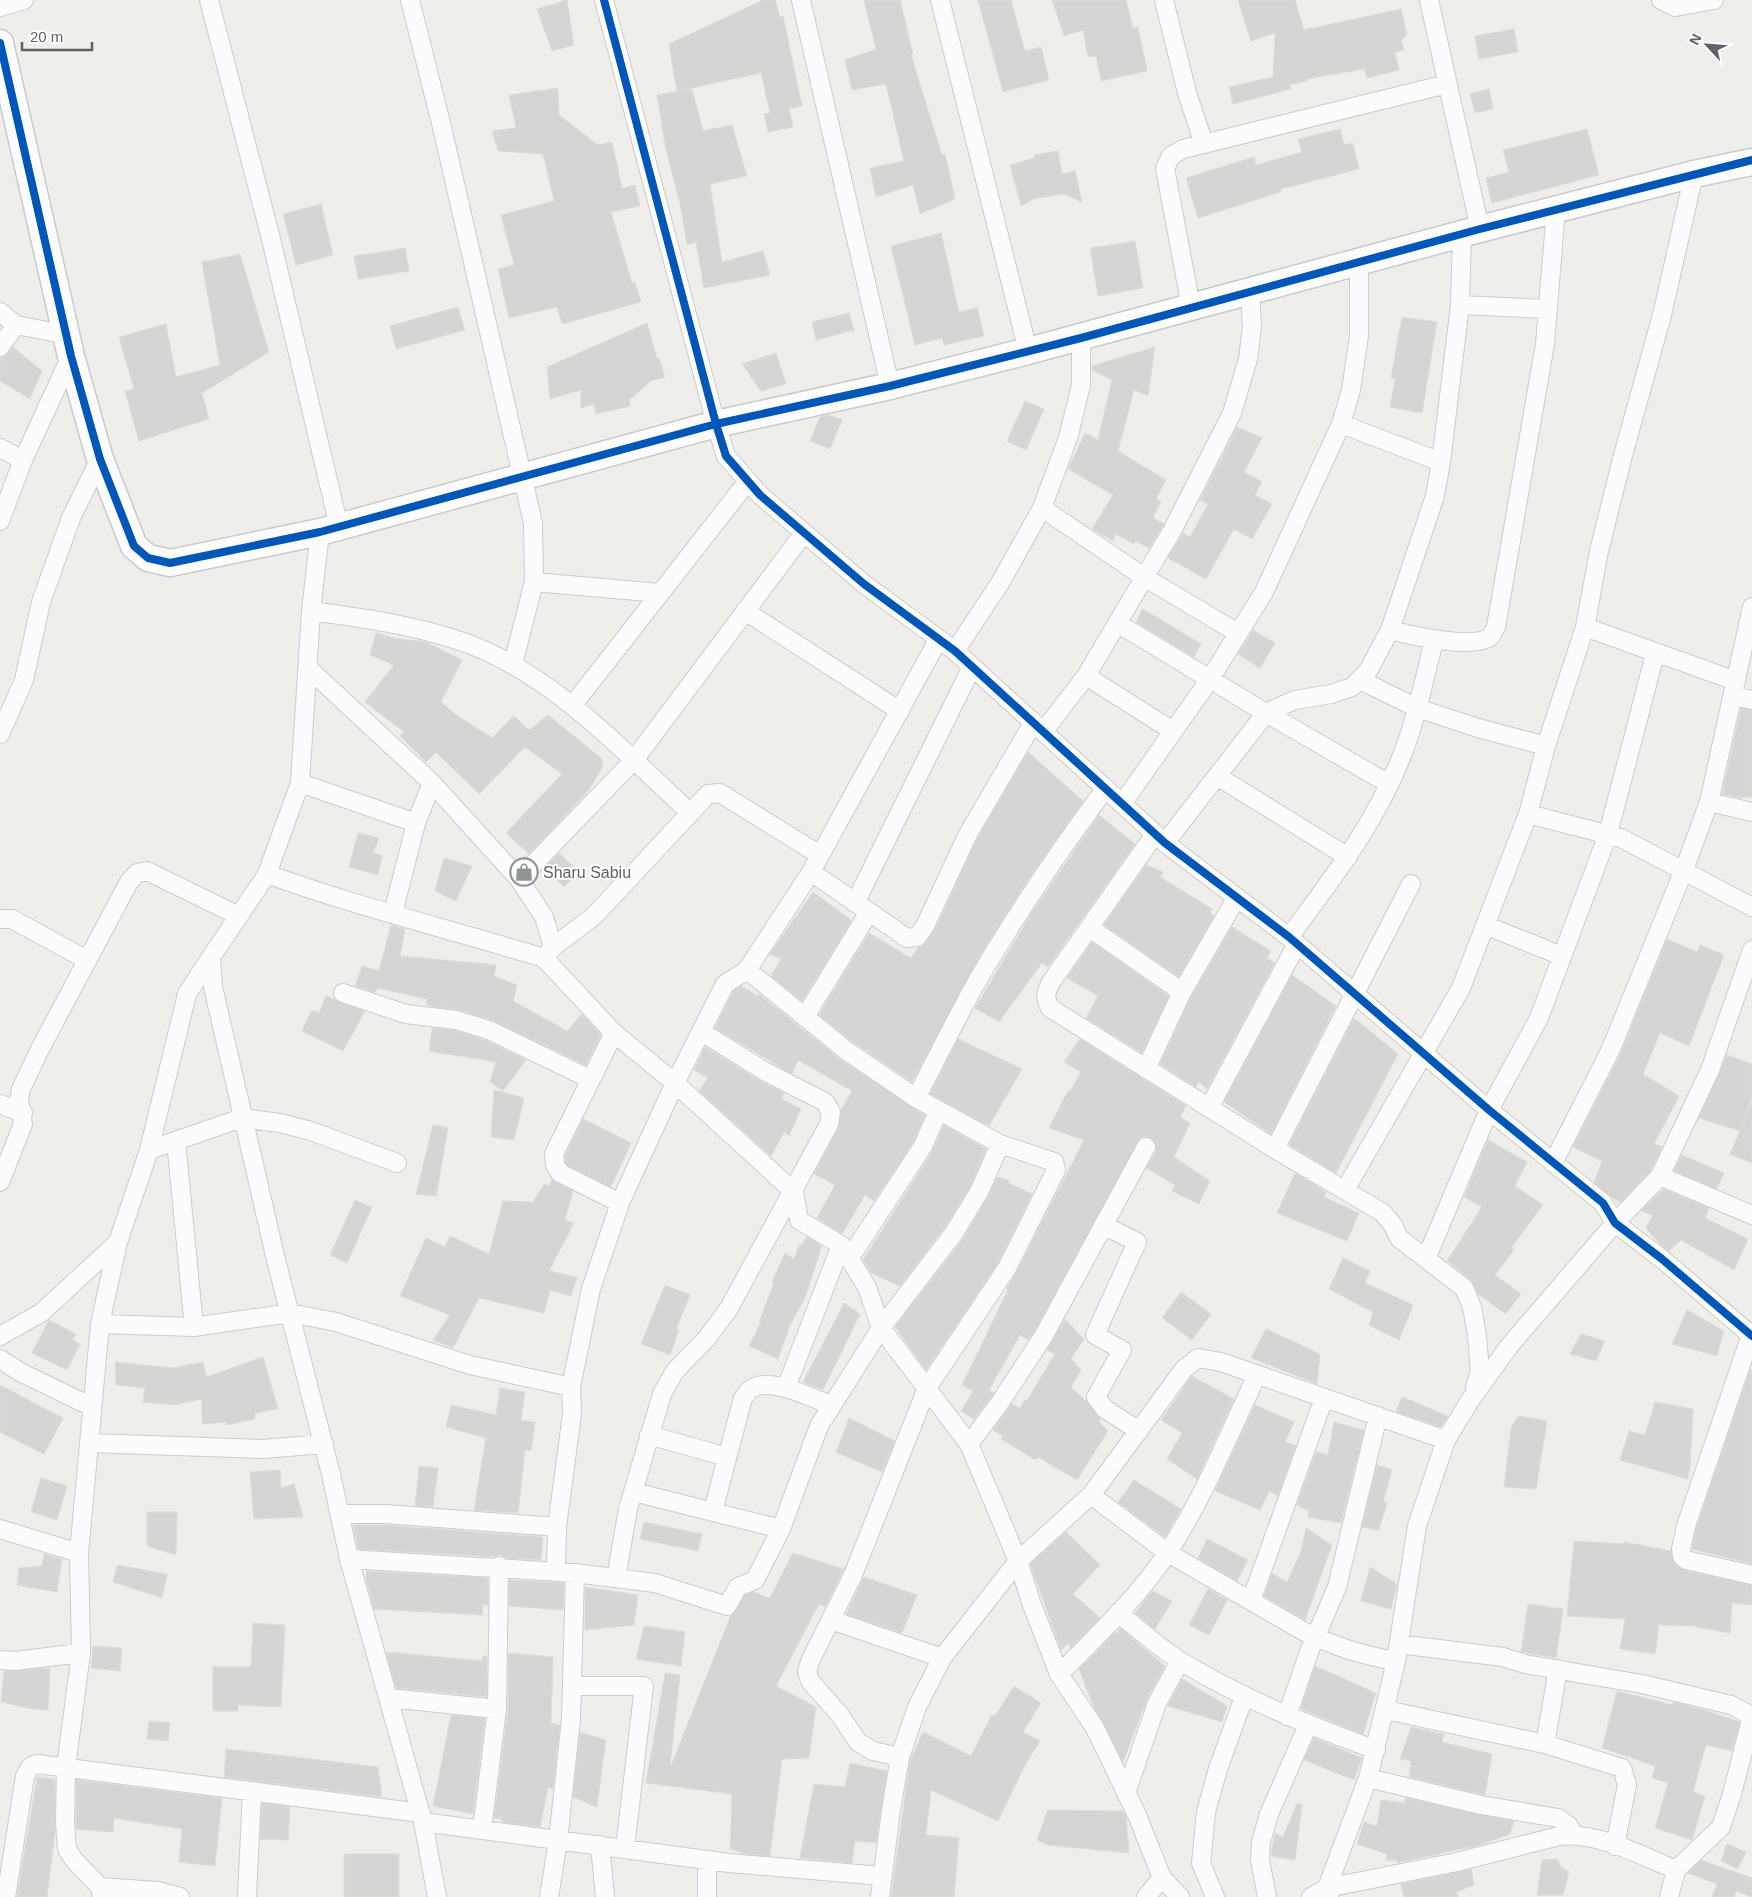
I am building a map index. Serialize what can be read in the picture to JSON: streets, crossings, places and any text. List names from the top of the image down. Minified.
{"places":{"shop":["Sharu Sabiu"]},"scale_bar":"20 m","north":"top left"}
